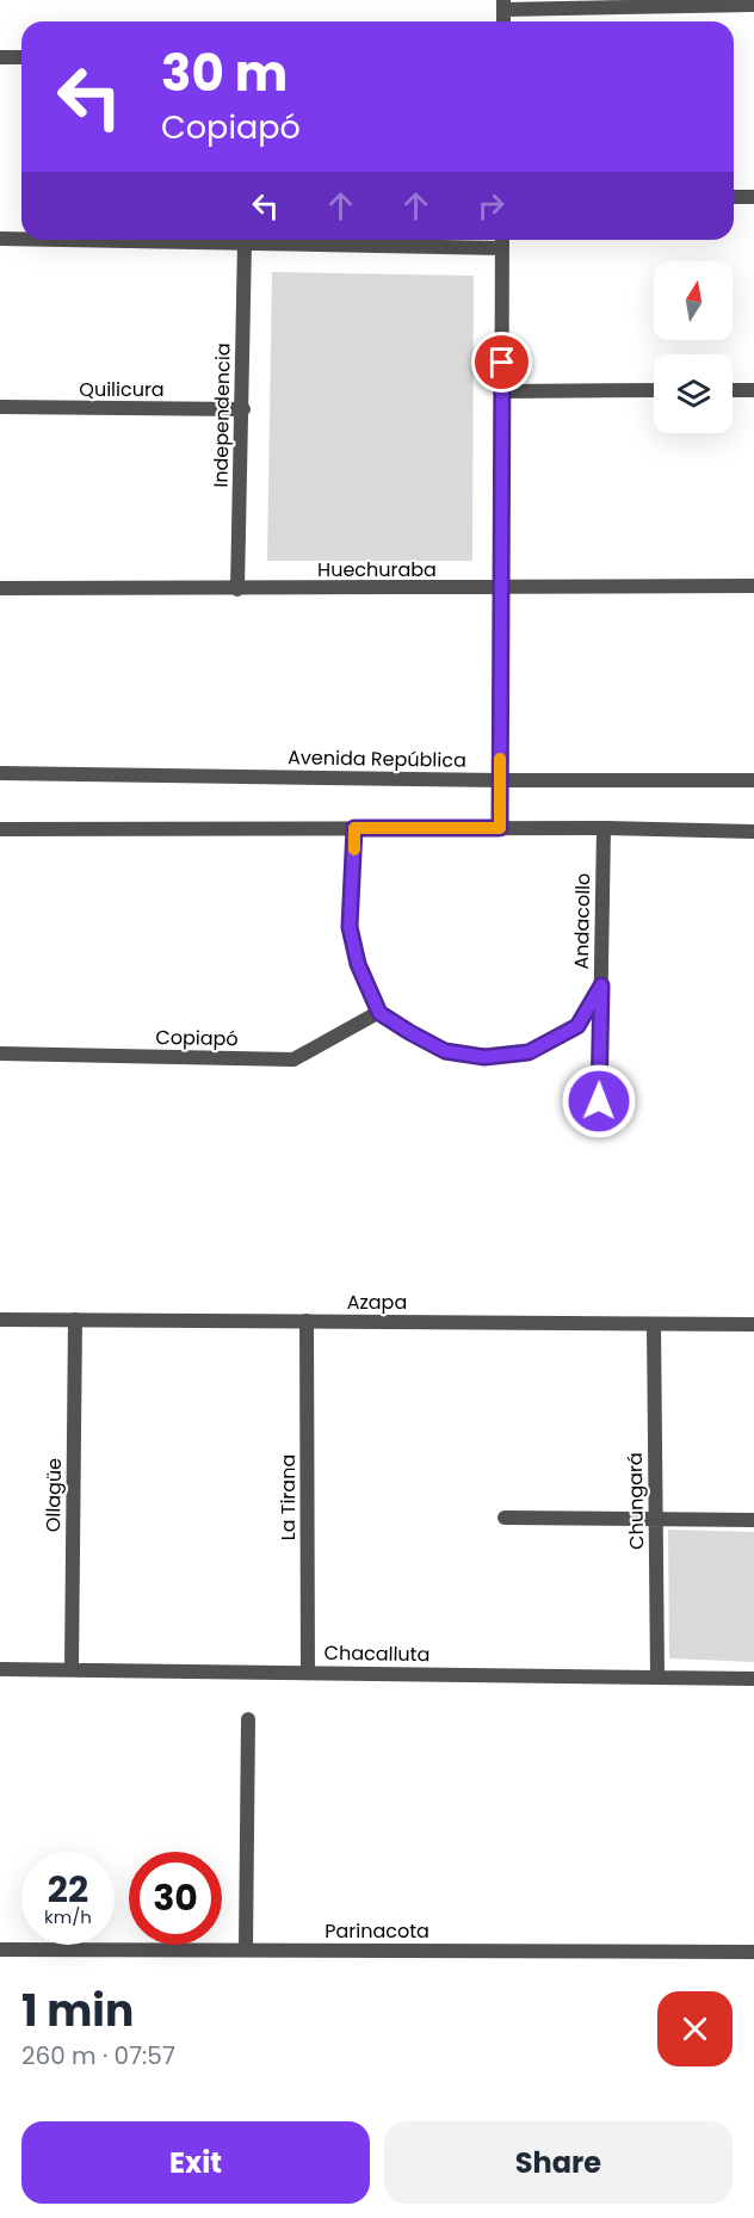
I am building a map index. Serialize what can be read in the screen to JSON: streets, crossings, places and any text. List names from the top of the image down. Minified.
{"streets":{"street":["Quilicura","Independencia","Huechuraba","Avenida República","Andacollo","Copiapó","Azapa","Ollagüe","La Tirana","Chungará","Chacalluta","Parinacota"]},"crossings":[["Quilicura","Independencia"],["Independencia","Huechuraba"],["Azapa","Ollagüe"],["Azapa","La Tirana"],["Azapa","Chungará"],["Ollagüe","Chacalluta"],["La Tirana","Chacalluta"],["Chungará","Chacalluta"]],"north":"top","page":{"turn":["30 m","Copiapó"],"speed":"22 km/h","limit":"30","heading":["1 min","260 m · 07:57"],"buttons":["Exit","Share"]}}
